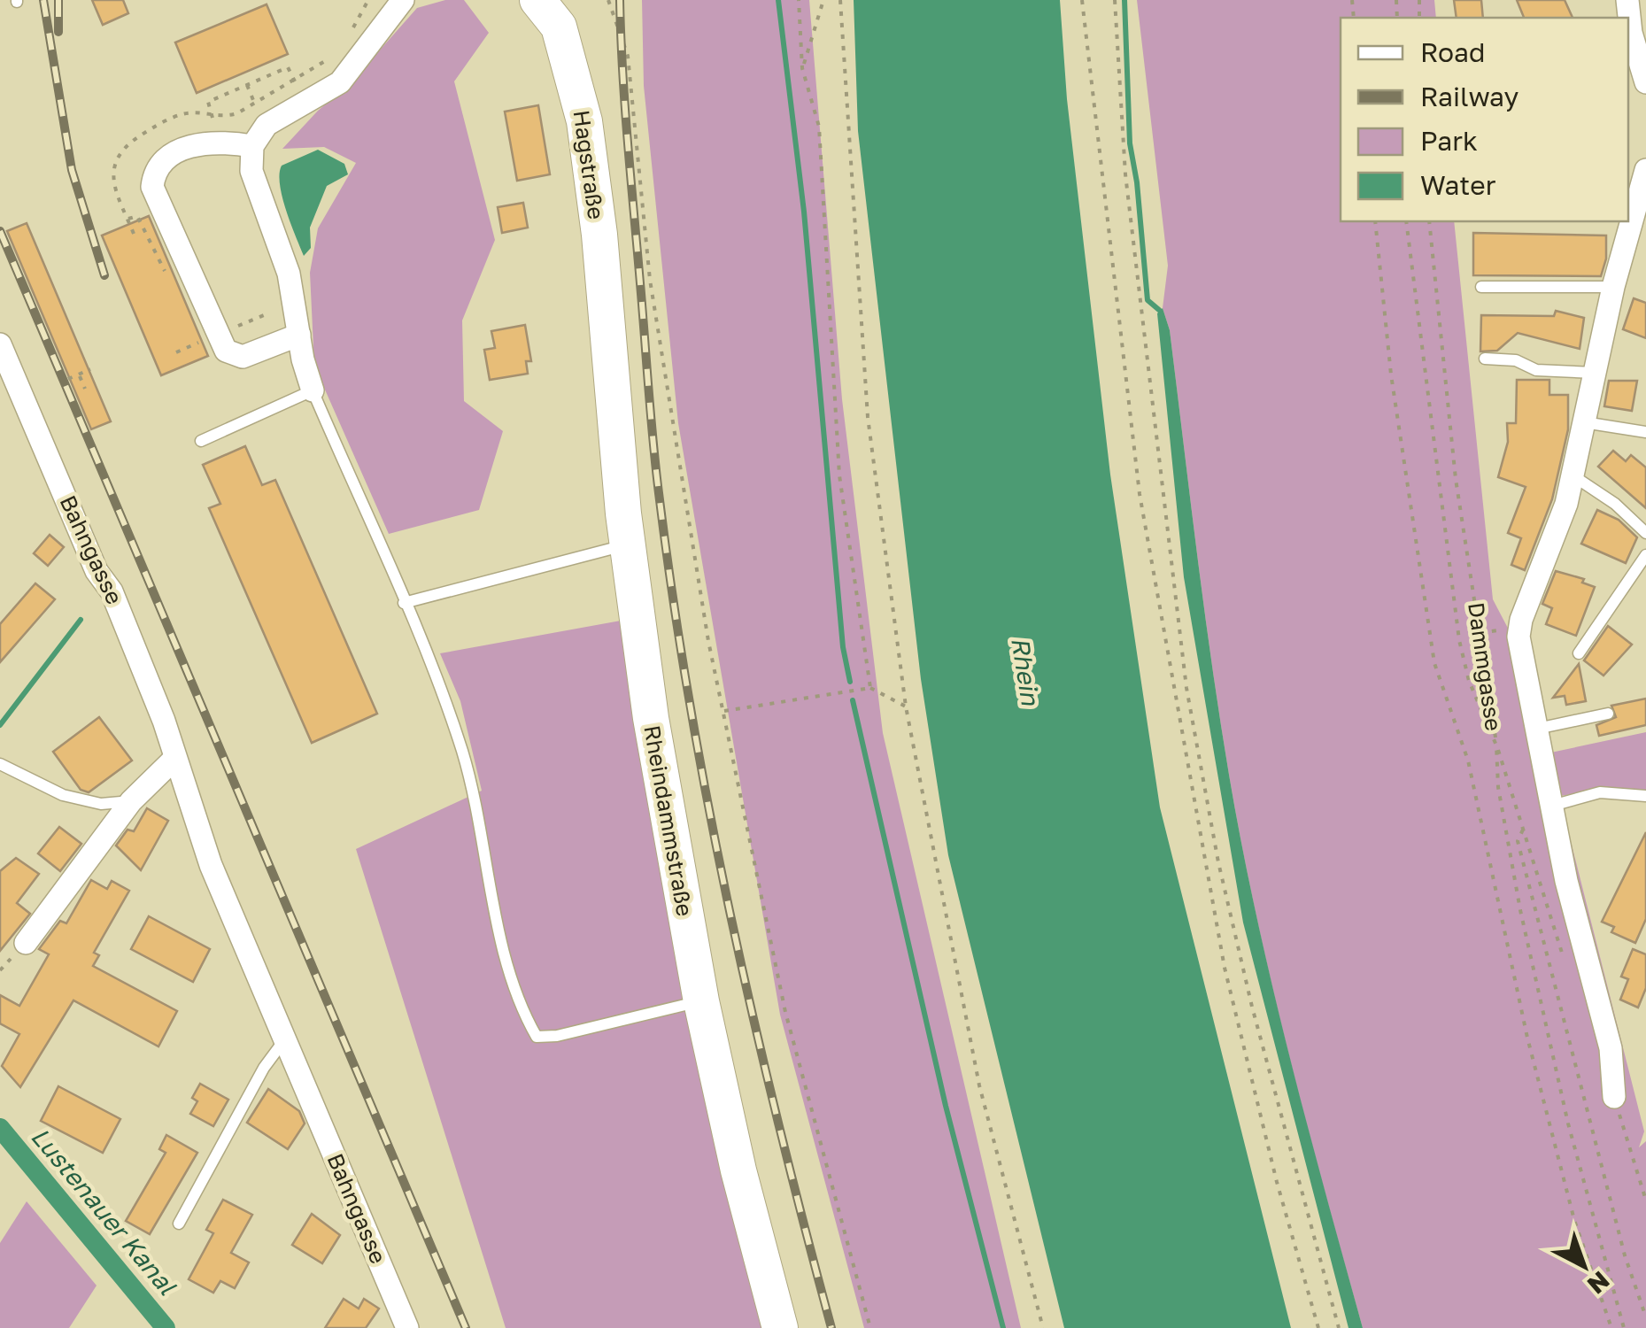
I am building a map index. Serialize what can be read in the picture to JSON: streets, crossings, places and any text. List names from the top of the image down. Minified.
{"streets":{"main road":["Hagstraße","Rheindammstraße"],"street":["Bahngasse","Dammgasse"]},"crossings":[["Hagstraße","Rheindammstraße"]],"water":["Rhein","Lustenauer Kanal"],"legend":["Road","Railway","Park","Water"],"north":"bottom right"}
